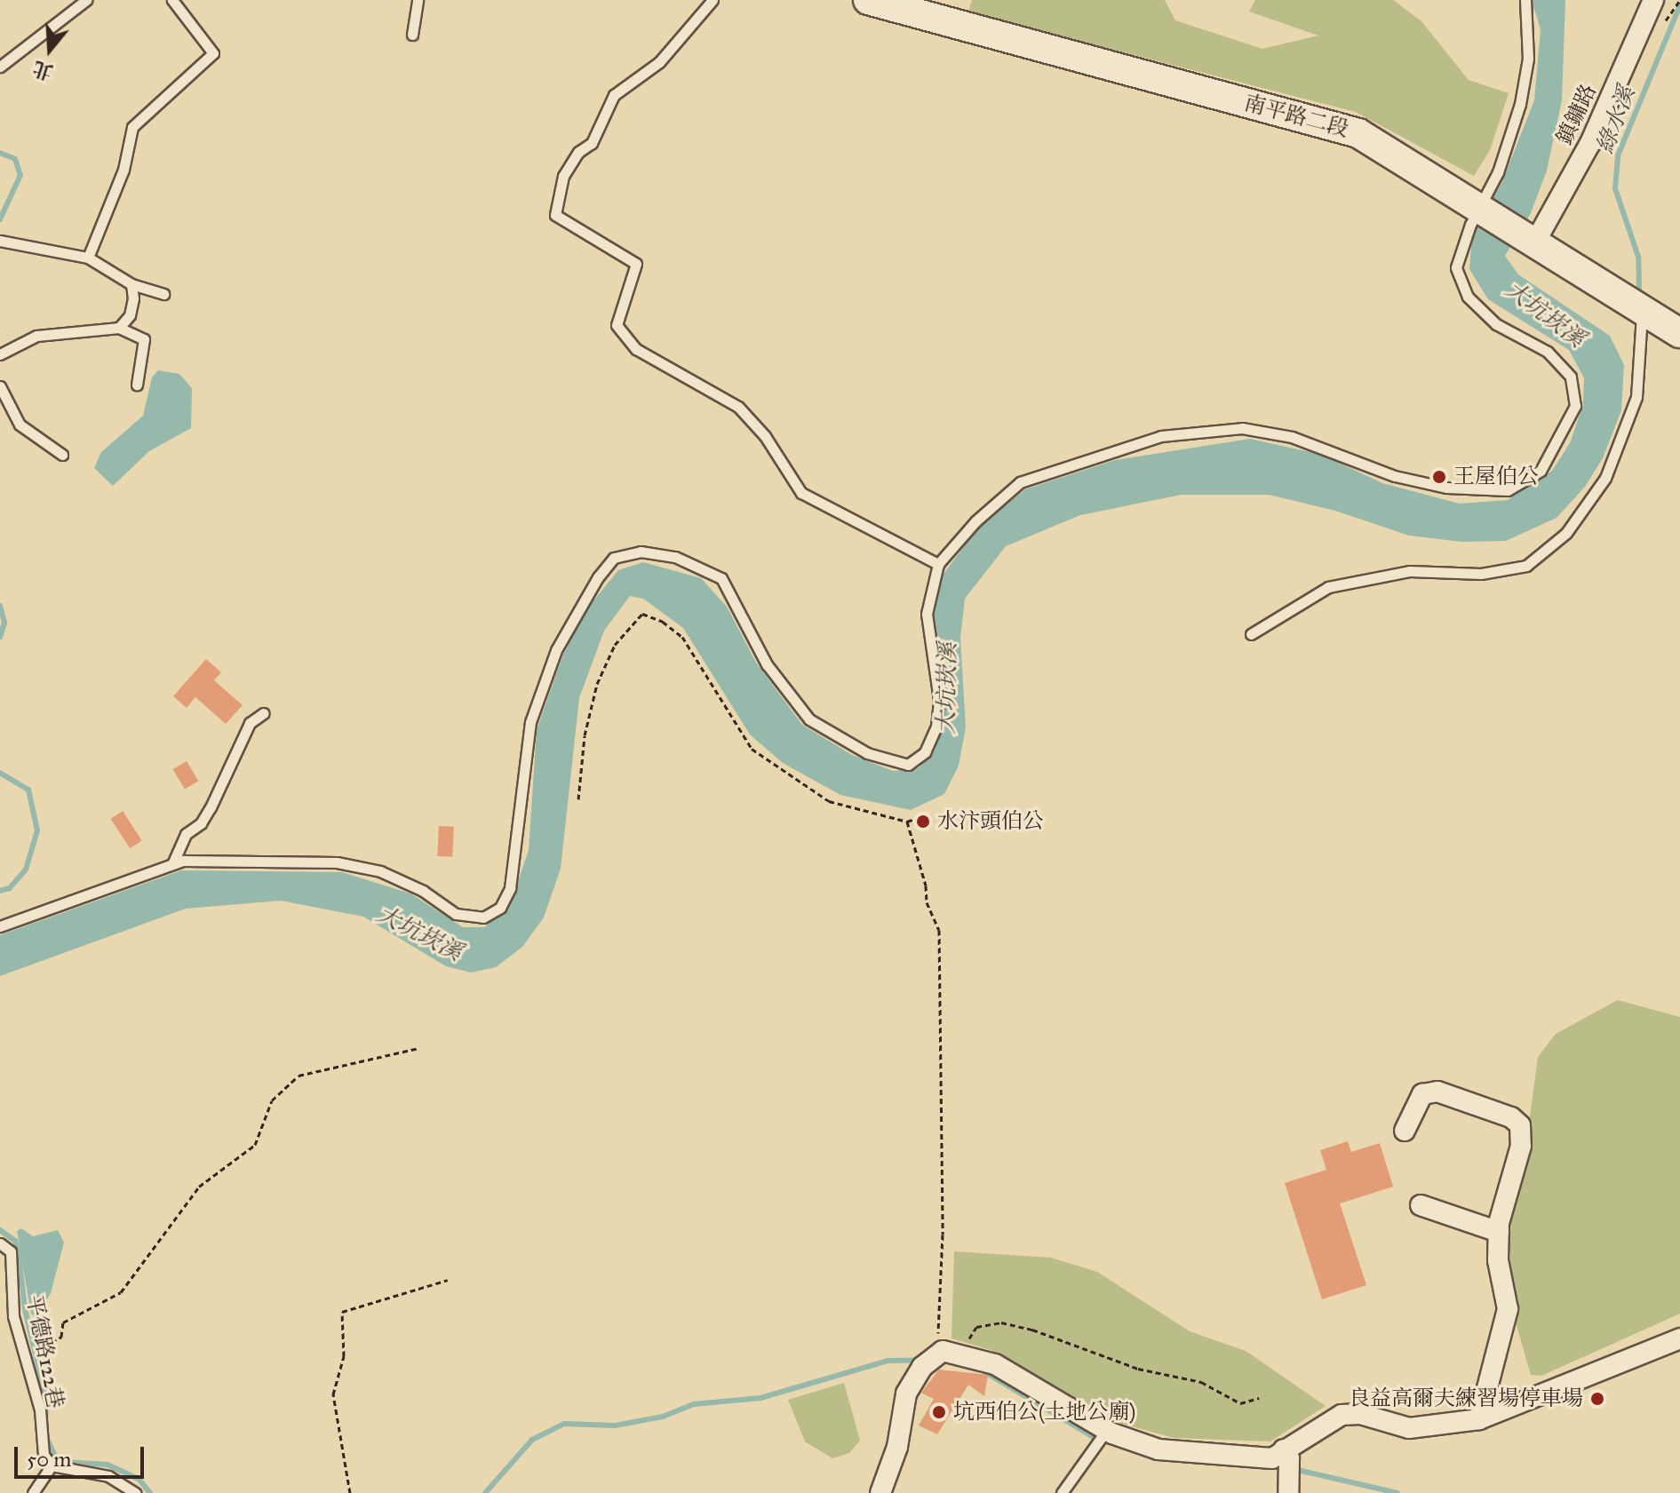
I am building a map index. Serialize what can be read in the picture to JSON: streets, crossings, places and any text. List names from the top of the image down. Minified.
{"streets":{"street":["鎮鏞路","南平路二段"],"lane":["平德路122巷"]},"crossings":[["鎮鏞路","南平路二段"]],"water":["綠水溪","大坑崁溪"],"places":["王屋伯公","水汴頭伯公","良益高爾夫練習場停車場","坑西伯公(土地公廟)"],"scale_bar":"50 m","north":"bottom"}
